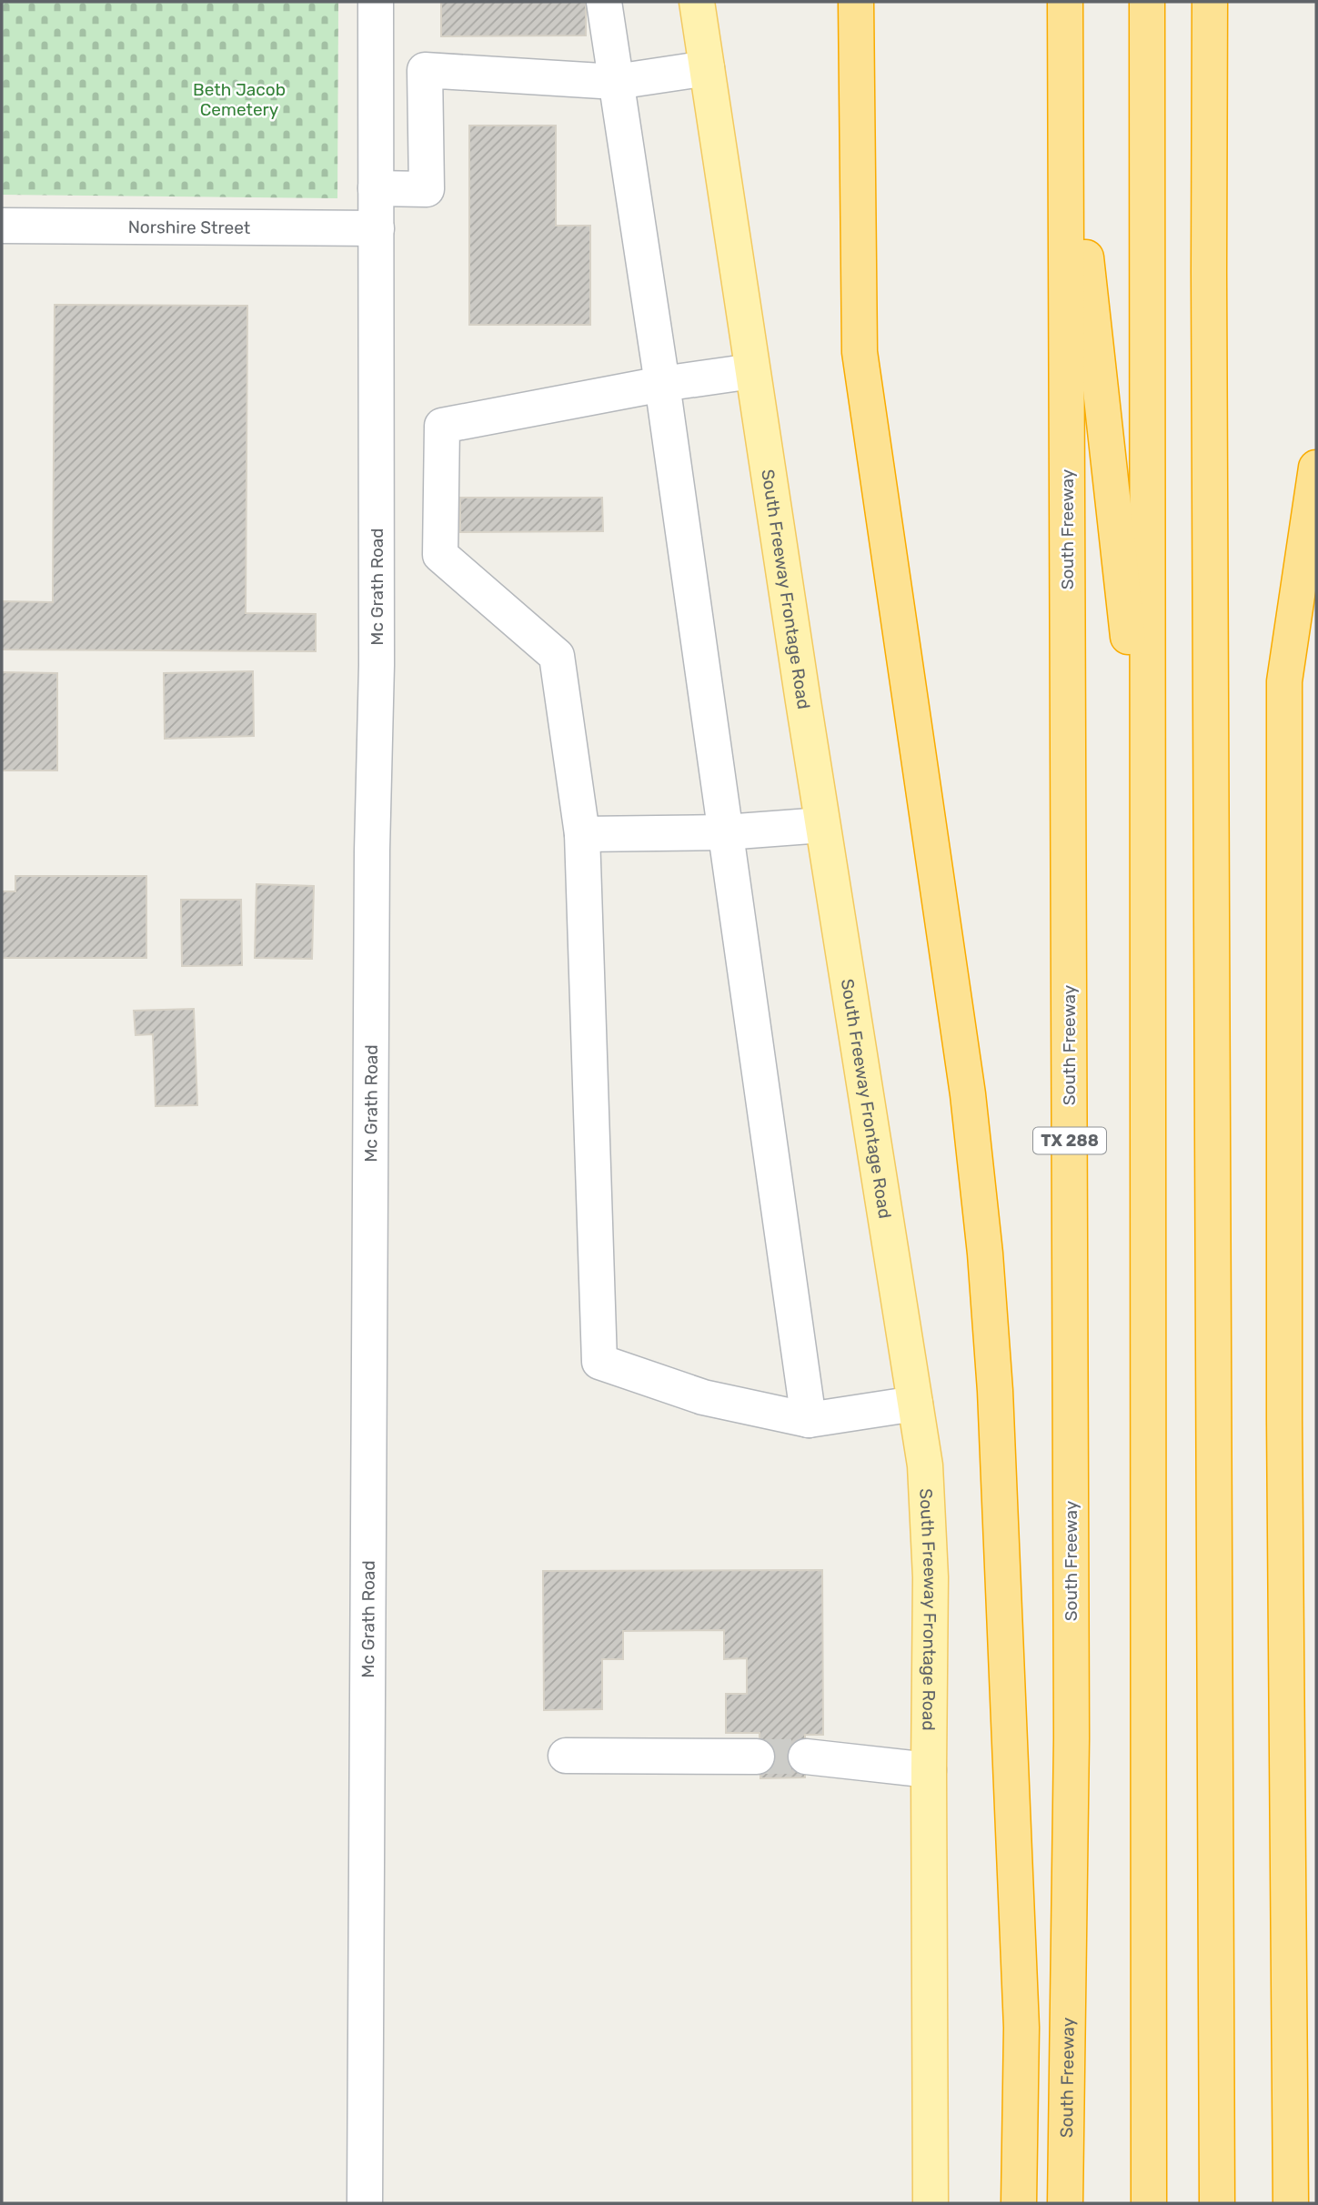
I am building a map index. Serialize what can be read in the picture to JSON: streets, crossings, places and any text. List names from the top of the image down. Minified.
{"streets":{"highway":["South Freeway","TX 288"],"main road":["South Freeway Frontage Road"],"street":["Norshire Street","Mc Grath Road"]},"crossings":[["Norshire Street","Mc Grath Road"]],"parks":["Beth Jacob Cemetery"]}
